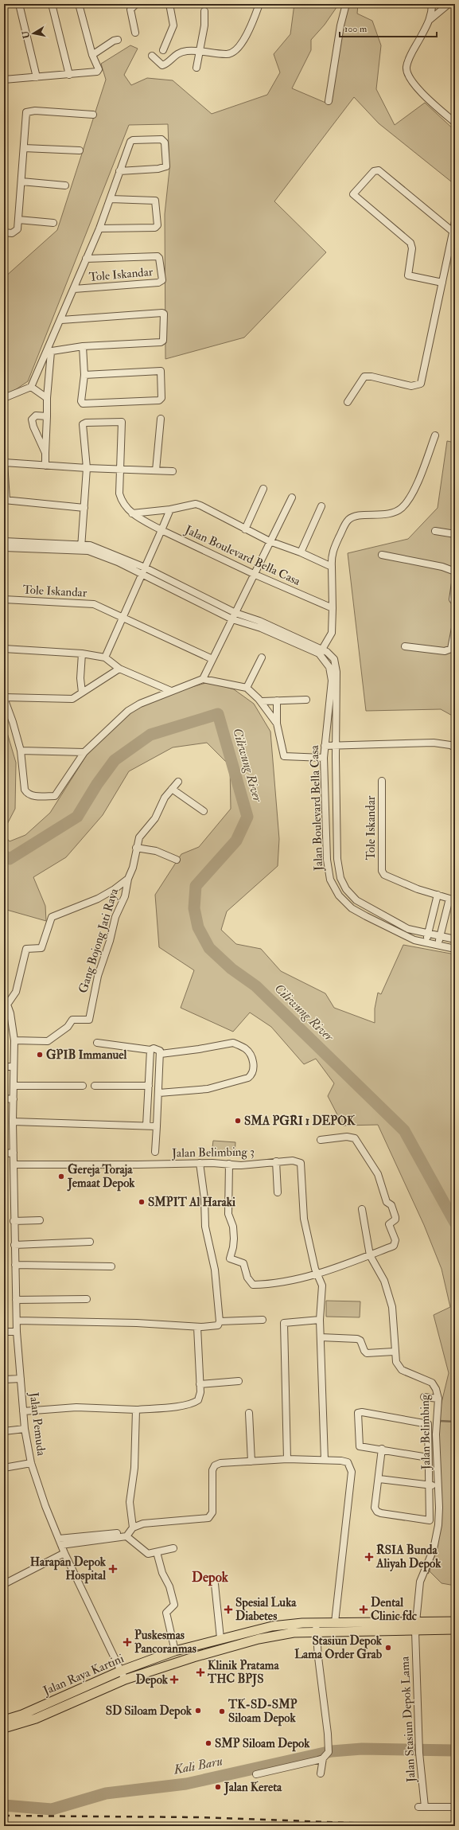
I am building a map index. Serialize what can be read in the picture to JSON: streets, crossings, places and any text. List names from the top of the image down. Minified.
{"streets":{"main road":["Jalan Raya Kartini"],"street":["Tole Iskandar","Jalan Boulevard Bella Casa","Gang Bojong Jati Raya","Jalan Belimbing 3","Jalan Pemuda","Jalan Belimbing","Jalan Stasiun Depok Lama"]},"crossings":[["Tole Iskandar","Jalan Boulevard Bella Casa"],["Gang Bojong Jati Raya","Jalan Pemuda"],["Jalan Belimbing 3","Jalan Pemuda"],["Jalan Pemuda","Jalan Raya Kartini"],["Jalan Belimbing","Jalan Raya Kartini"],["Jalan Belimbing","Jalan Stasiun Depok Lama"],["Jalan Raya Kartini","Jalan Stasiun Depok Lama"]],"districts":["Depok"],"water":["Ciliwung River","Kali Baru"],"places":{"other":["GPIB Immanuel","SMA PGRI 1 DEPOK","Gereja Toraja Jemaat Depok","SMPIT Al Haraki","Stasiun Depok Lama Order Grab","SD Siloam Depok","TK-SD-SMP Siloam Depok","SMP Siloam Depok","Jalan Kereta"],"health":["RSIA Bunda Aliyah Depok","Harapan Depok Hospital","Spesial Luka Diabetes","Dental Clinic fdc","Puskesmas Pancoranmas","Klinik Pratama THC BPJS","Depok"]},"scale_bar":"100 m","north":"left"}
